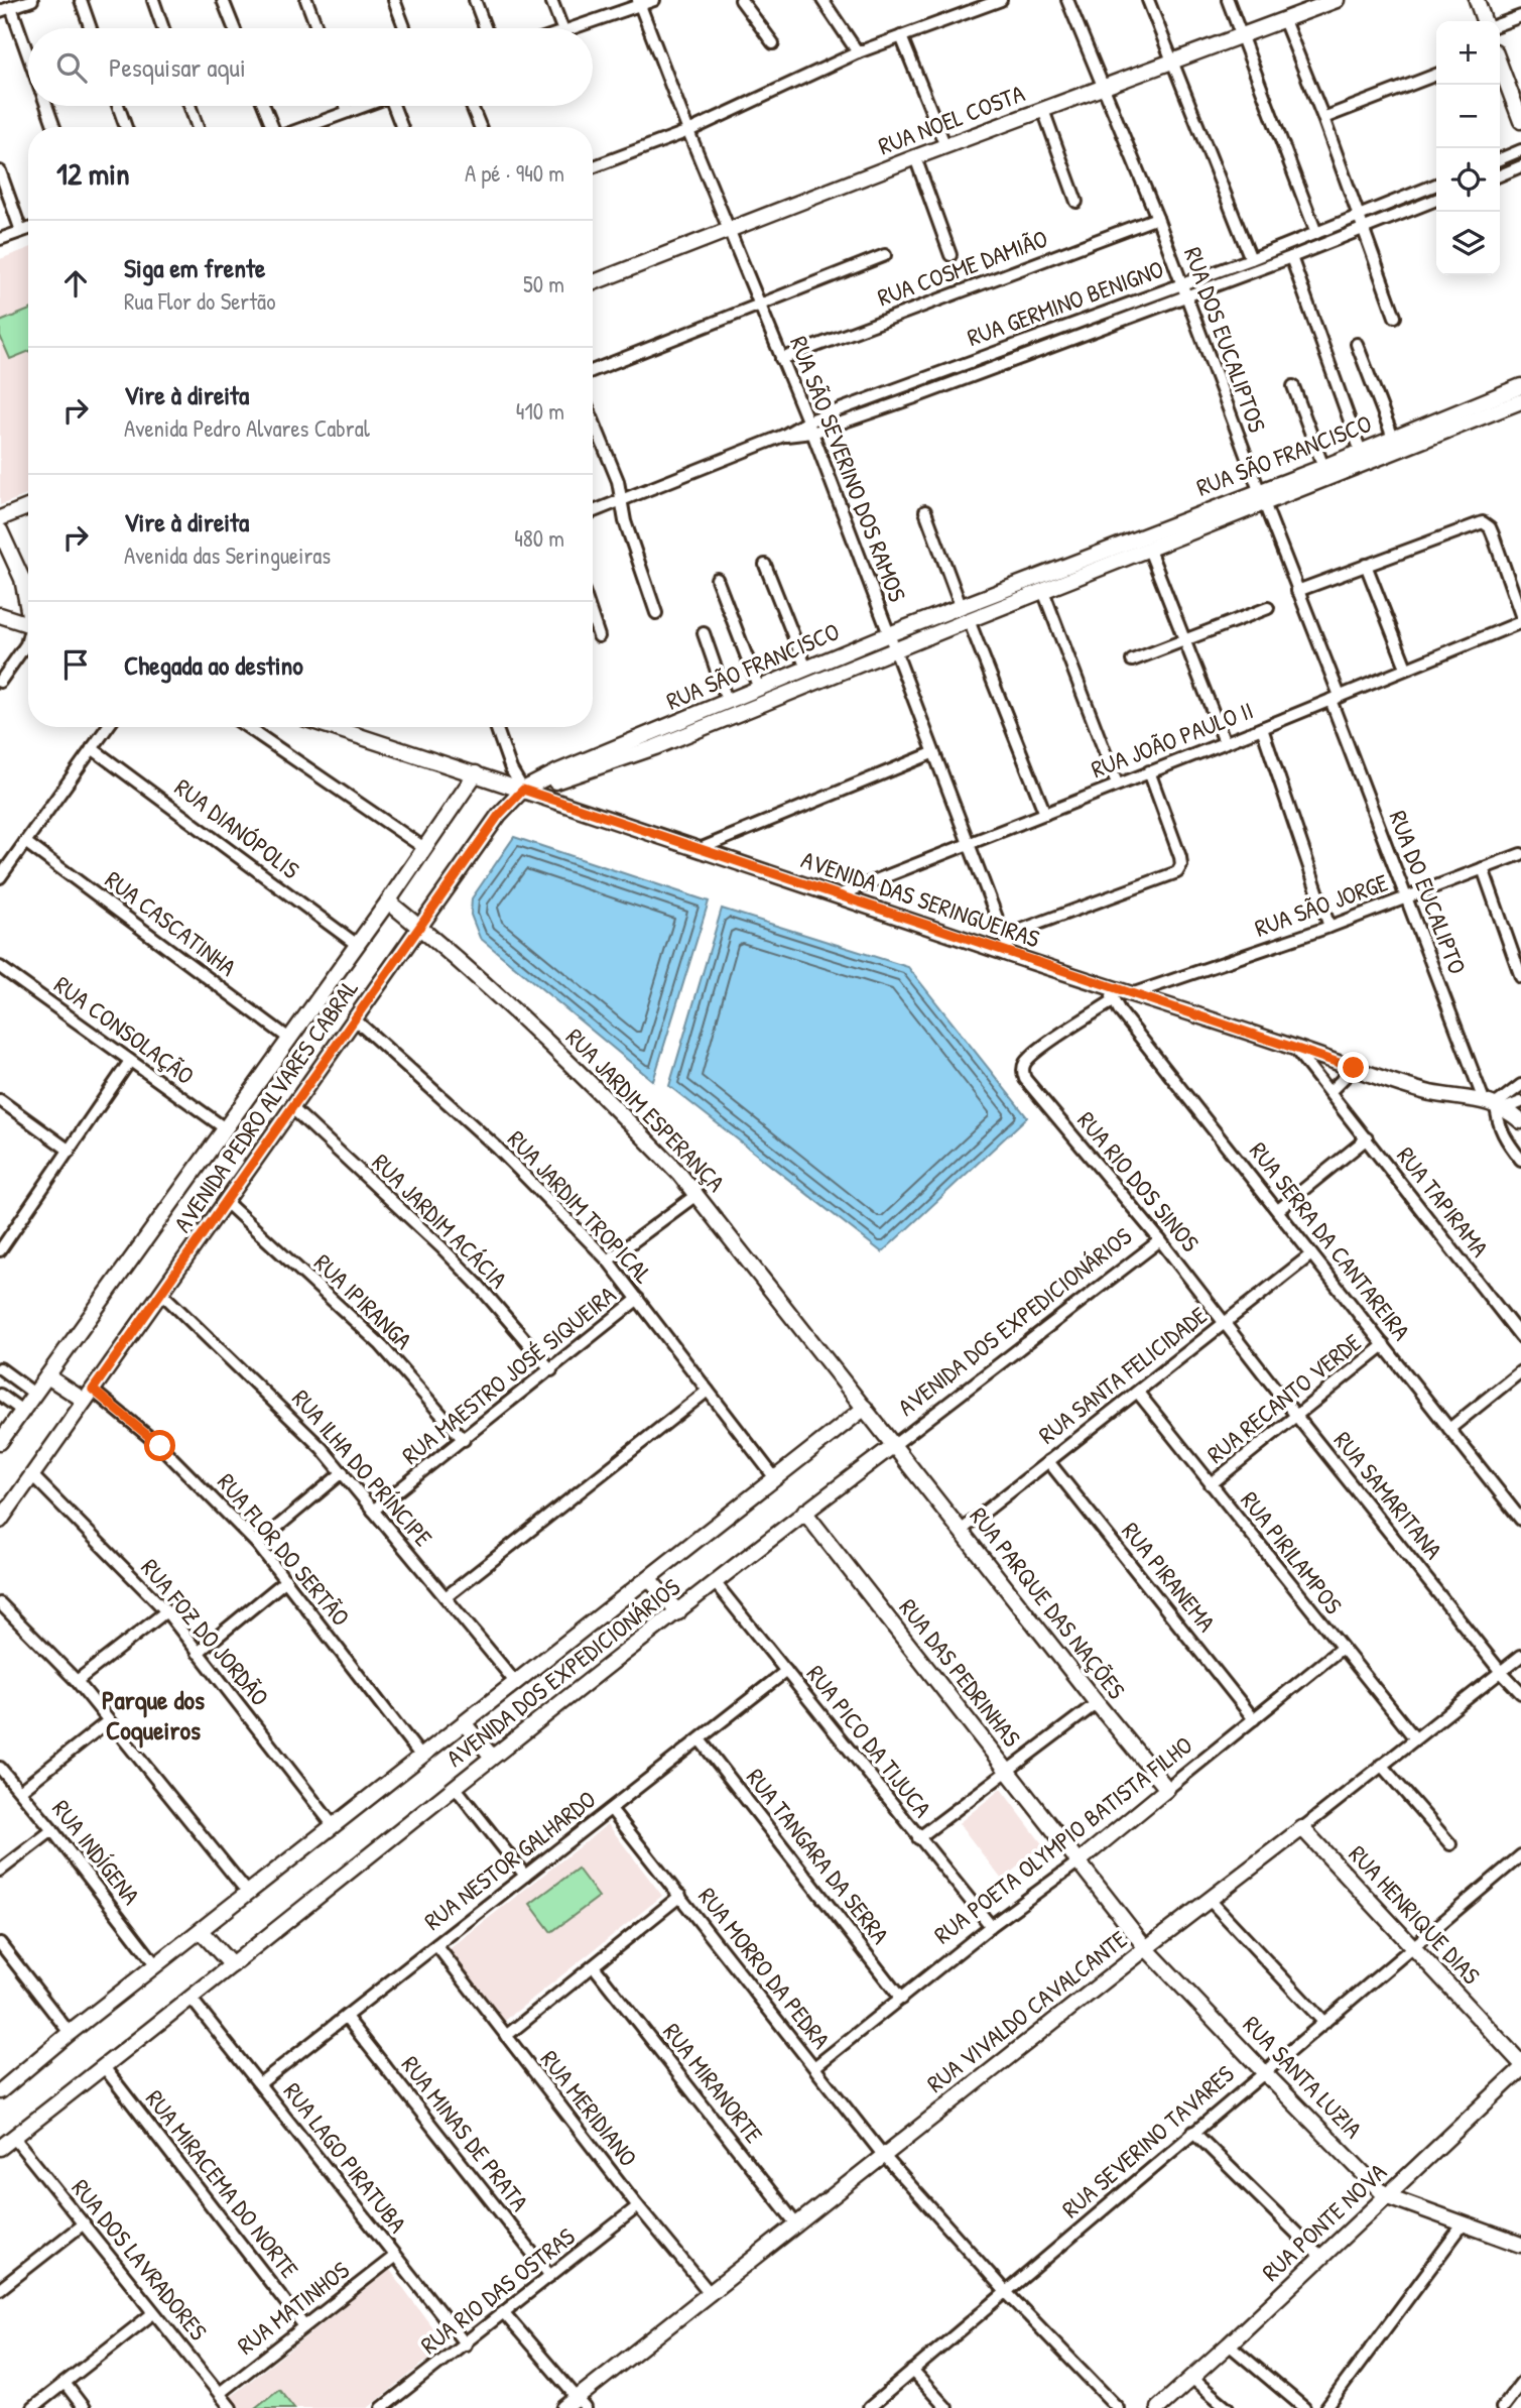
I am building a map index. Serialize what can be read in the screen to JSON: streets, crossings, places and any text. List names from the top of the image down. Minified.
{"streets":{"street":["RUA NOEL COSTA","RUA COSME DAMIÃO","RUA GERMINO BENIGNO","RUA DOS EUCALIPTOS","RUA SÃO FRANCISCO","RUA SÃO SEVERINO DOS RAMOS","RUA JOÃO PAULO II","RUA DIANÓPOLIS","RUA DO EUCALIPTO","AVENIDA DAS SERINGUEIRAS","RUA SÃO JORGE","RUA CASCATINHA","RUA CONSOLAÇÃO","AVENIDA PEDRO ALVARES CABRAL","RUA JARDIM ESPERANÇA","RUA RIO DOS SINOS","RUA TAPIRAMA","RUA JARDIM TROPICAL","RUA JARDIM ACÁCIA","RUA SERRA DA CANTAREIRA","RUA IPIRANGA","AVENIDA DOS EXPEDICIONÁRIOS","RUA MAESTRO JOSÉ SIQUEIRA","RUA SANTA FELICIDADE","RUA RECANTO VERDE","RUA ILHA DO PRÍNCIPE","RUA SAMARITANA","RUA FLOR DO SERTÃO","RUA PIRILAMPOS","RUA PIRANEMA","RUA PARQUE DAS NAÇÕES","RUA FOZ DO JORDÃO","RUA DAS PEDRINHAS","RUA PICO DA TIJUCA","RUA POETA OLYMPIO BATISTA FILHO","RUA INDÍGENA","RUA TANGARA DA SERRA","RUA NESTOR GALHARDO","RUA HENRIQUE DIAS","RUA MORRO DA PEDRA","RUA VIVALDO CAVALCANTE","RUA SANTA LUZIA","RUA MIRANORTE","RUA MERIDIANO","RUA MINAS DE PRATA","RUA SEVERINO TAVARES","RUA LAGO PIRATUBA","RUA MIRACEMA DO NORTE","RUA PONTE NOVA","RUA DOS LAVRADORES","RUA RIO DAS OSTRAS","RUA MATINHOS"]},"crossings":[["RUA NOEL COSTA","RUA DOS EUCALIPTOS"],["RUA NOEL COSTA","RUA SÃO SEVERINO DOS RAMOS"],["RUA COSME DAMIÃO","RUA DOS EUCALIPTOS"],["RUA COSME DAMIÃO","RUA SÃO SEVERINO DOS RAMOS"],["RUA GERMINO BENIGNO","RUA DOS EUCALIPTOS"],["RUA GERMINO BENIGNO","RUA SÃO SEVERINO DOS RAMOS"],["RUA DOS EUCALIPTOS","RUA SÃO FRANCISCO"],["RUA DOS EUCALIPTOS","RUA JOÃO PAULO II"],["RUA DOS EUCALIPTOS","RUA DO EUCALIPTO"],["RUA SÃO FRANCISCO","RUA SÃO SEVERINO DOS RAMOS"],["RUA SÃO FRANCISCO","AVENIDA DAS SERINGUEIRAS"],["RUA SÃO FRANCISCO","AVENIDA PEDRO ALVARES CABRAL"],["RUA SÃO SEVERINO DOS RAMOS","RUA JOÃO PAULO II"],["RUA SÃO SEVERINO DOS RAMOS","AVENIDA DAS SERINGUEIRAS"],["RUA JOÃO PAULO II","RUA DO EUCALIPTO"],["RUA JOÃO PAULO II","AVENIDA DAS SERINGUEIRAS"],["RUA DIANÓPOLIS","AVENIDA PEDRO ALVARES CABRAL"],["RUA DO EUCALIPTO","AVENIDA DAS SERINGUEIRAS"],["RUA DO EUCALIPTO","RUA SÃO JORGE"],["AVENIDA DAS SERINGUEIRAS","RUA SÃO JORGE"],["AVENIDA DAS SERINGUEIRAS","AVENIDA PEDRO ALVARES CABRAL"],["AVENIDA DAS SERINGUEIRAS","RUA RIO DOS SINOS"],["AVENIDA DAS SERINGUEIRAS","RUA TAPIRAMA"],["AVENIDA DAS SERINGUEIRAS","RUA SERRA DA CANTAREIRA"],["RUA CASCATINHA","AVENIDA PEDRO ALVARES CABRAL"],["RUA CONSOLAÇÃO","AVENIDA PEDRO ALVARES CABRAL"],["AVENIDA PEDRO ALVARES CABRAL","RUA JARDIM ESPERANÇA"],["AVENIDA PEDRO ALVARES CABRAL","RUA JARDIM TROPICAL"],["AVENIDA PEDRO ALVARES CABRAL","RUA JARDIM ACÁCIA"],["AVENIDA PEDRO ALVARES CABRAL","RUA IPIRANGA"],["AVENIDA PEDRO ALVARES CABRAL","RUA ILHA DO PRÍNCIPE"],["AVENIDA PEDRO ALVARES CABRAL","RUA FLOR DO SERTÃO"],["AVENIDA PEDRO ALVARES CABRAL","RUA FOZ DO JORDÃO"],["RUA JARDIM ESPERANÇA","AVENIDA DOS EXPEDICIONÁRIOS"],["RUA JARDIM ESPERANÇA","RUA PARQUE DAS NAÇÕES"],["RUA RIO DOS SINOS","RUA SERRA DA CANTAREIRA"],["RUA RIO DOS SINOS","AVENIDA DOS EXPEDICIONÁRIOS"],["RUA RIO DOS SINOS","RUA SANTA FELICIDADE"],["RUA RIO DOS SINOS","RUA SAMARITANA"],["RUA JARDIM TROPICAL","AVENIDA DOS EXPEDICIONÁRIOS"],["RUA JARDIM TROPICAL","RUA MAESTRO JOSÉ SIQUEIRA"],["RUA JARDIM ACÁCIA","RUA MAESTRO JOSÉ SIQUEIRA"],["RUA SERRA DA CANTAREIRA","RUA SANTA FELICIDADE"],["RUA SERRA DA CANTAREIRA","RUA RECANTO VERDE"],["RUA IPIRANGA","RUA MAESTRO JOSÉ SIQUEIRA"],["AVENIDA DOS EXPEDICIONÁRIOS","RUA ILHA DO PRÍNCIPE"],["AVENIDA DOS EXPEDICIONÁRIOS","RUA FLOR DO SERTÃO"],["AVENIDA DOS EXPEDICIONÁRIOS","RUA PARQUE DAS NAÇÕES"],["AVENIDA DOS EXPEDICIONÁRIOS","RUA FOZ DO JORDÃO"],["AVENIDA DOS EXPEDICIONÁRIOS","RUA DAS PEDRINHAS"],["AVENIDA DOS EXPEDICIONÁRIOS","RUA PICO DA TIJUCA"],["AVENIDA DOS EXPEDICIONÁRIOS","RUA INDÍGENA"],["AVENIDA DOS EXPEDICIONÁRIOS","RUA LAGO PIRATUBA"],["AVENIDA DOS EXPEDICIONÁRIOS","RUA MIRACEMA DO NORTE"],["AVENIDA DOS EXPEDICIONÁRIOS","RUA DOS LAVRADORES"],["RUA MAESTRO JOSÉ SIQUEIRA","RUA ILHA DO PRÍNCIPE"],["RUA SANTA FELICIDADE","RUA SAMARITANA"],["RUA SANTA FELICIDADE","RUA PIRILAMPOS"],["RUA SANTA FELICIDADE","RUA PIRANEMA"],["RUA SANTA FELICIDADE","RUA PARQUE DAS NAÇÕES"],["RUA RECANTO VERDE","RUA SAMARITANA"],["RUA RECANTO VERDE","RUA PIRILAMPOS"],["RUA SAMARITANA","RUA VIVALDO CAVALCANTE"],["RUA PIRILAMPOS","RUA POETA OLYMPIO BATISTA FILHO"],["RUA PIRILAMPOS","RUA VIVALDO CAVALCANTE"],["RUA PIRANEMA","RUA POETA OLYMPIO BATISTA FILHO"],["RUA PARQUE DAS NAÇÕES","RUA POETA OLYMPIO BATISTA FILHO"],["RUA DAS PEDRINHAS","RUA POETA OLYMPIO BATISTA FILHO"],["RUA DAS PEDRINHAS","RUA VIVALDO CAVALCANTE"],["RUA DAS PEDRINHAS","RUA SANTA LUZIA"],["RUA PICO DA TIJUCA","RUA POETA OLYMPIO BATISTA FILHO"],["RUA PICO DA TIJUCA","RUA NESTOR GALHARDO"],["RUA POETA OLYMPIO BATISTA FILHO","RUA TANGARA DA SERRA"],["RUA POETA OLYMPIO BATISTA FILHO","RUA MORRO DA PEDRA"],["RUA TANGARA DA SERRA","RUA NESTOR GALHARDO"],["RUA NESTOR GALHARDO","RUA MORRO DA PEDRA"],["RUA NESTOR GALHARDO","RUA MERIDIANO"],["RUA NESTOR GALHARDO","RUA MINAS DE PRATA"],["RUA NESTOR GALHARDO","RUA LAGO PIRATUBA"],["RUA HENRIQUE DIAS","RUA VIVALDO CAVALCANTE"],["RUA HENRIQUE DIAS","RUA SEVERINO TAVARES"],["RUA HENRIQUE DIAS","RUA PONTE NOVA"],["RUA MORRO DA PEDRA","RUA VIVALDO CAVALCANTE"],["RUA MORRO DA PEDRA","RUA SEVERINO TAVARES"],["RUA VIVALDO CAVALCANTE","RUA SANTA LUZIA"],["RUA VIVALDO CAVALCANTE","RUA MIRANORTE"],["RUA VIVALDO CAVALCANTE","RUA MERIDIANO"],["RUA SANTA LUZIA","RUA SEVERINO TAVARES"],["RUA SANTA LUZIA","RUA PONTE NOVA"],["RUA MERIDIANO","RUA RIO DAS OSTRAS"],["RUA MINAS DE PRATA","RUA RIO DAS OSTRAS"],["RUA LAGO PIRATUBA","RUA RIO DAS OSTRAS"],["RUA LAGO PIRATUBA","RUA MATINHOS"],["RUA MIRACEMA DO NORTE","RUA MATINHOS"],["RUA DOS LAVRADORES","RUA MATINHOS"]],"districts":["Parque dos Coqueiros"],"page":{"map_buttons":["+","−"],"search":"Pesquisar aqui","heading":["12 min","A pé · 940 m"],"list":[["Siga em frente","Rua Flor do Sertão","50 m"],["Vire à direita","Avenida Pedro Alvares Cabral","410 m"],["Vire à direita","Avenida das Seringueiras","480 m"],"Chegada ao destino"]}}
